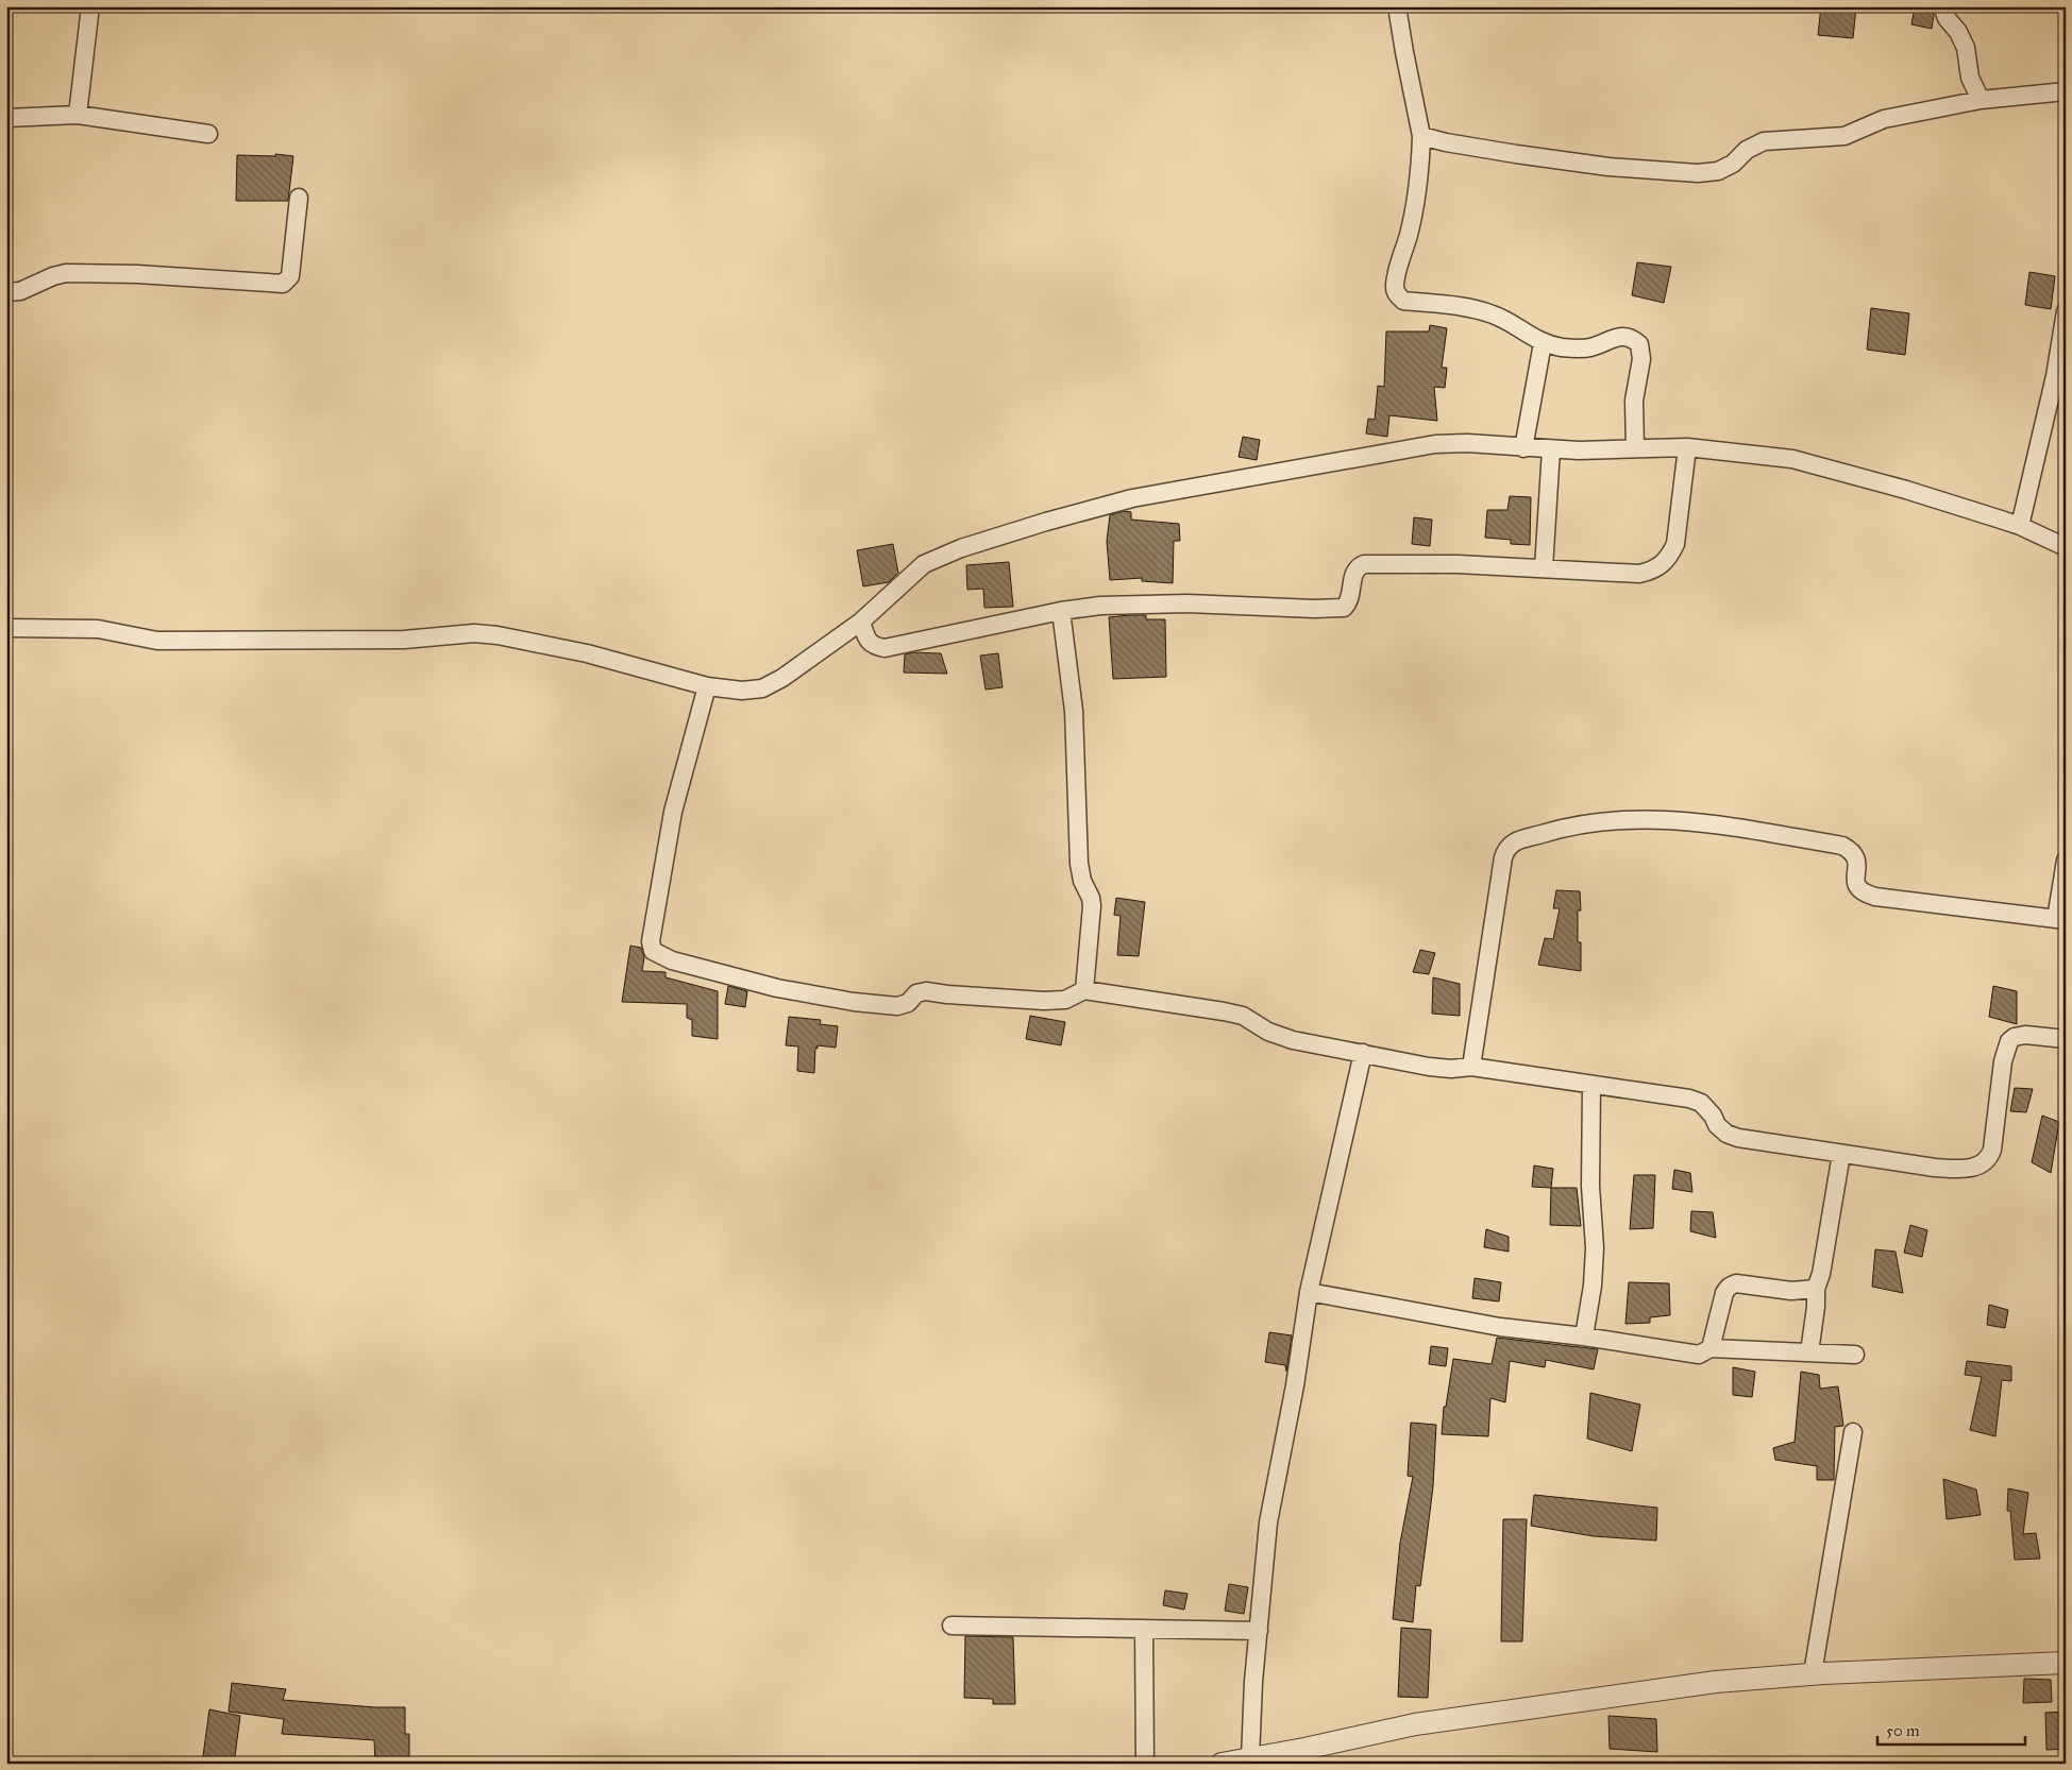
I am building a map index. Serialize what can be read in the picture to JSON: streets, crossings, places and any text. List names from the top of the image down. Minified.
{"scale_bar":"50 m"}
